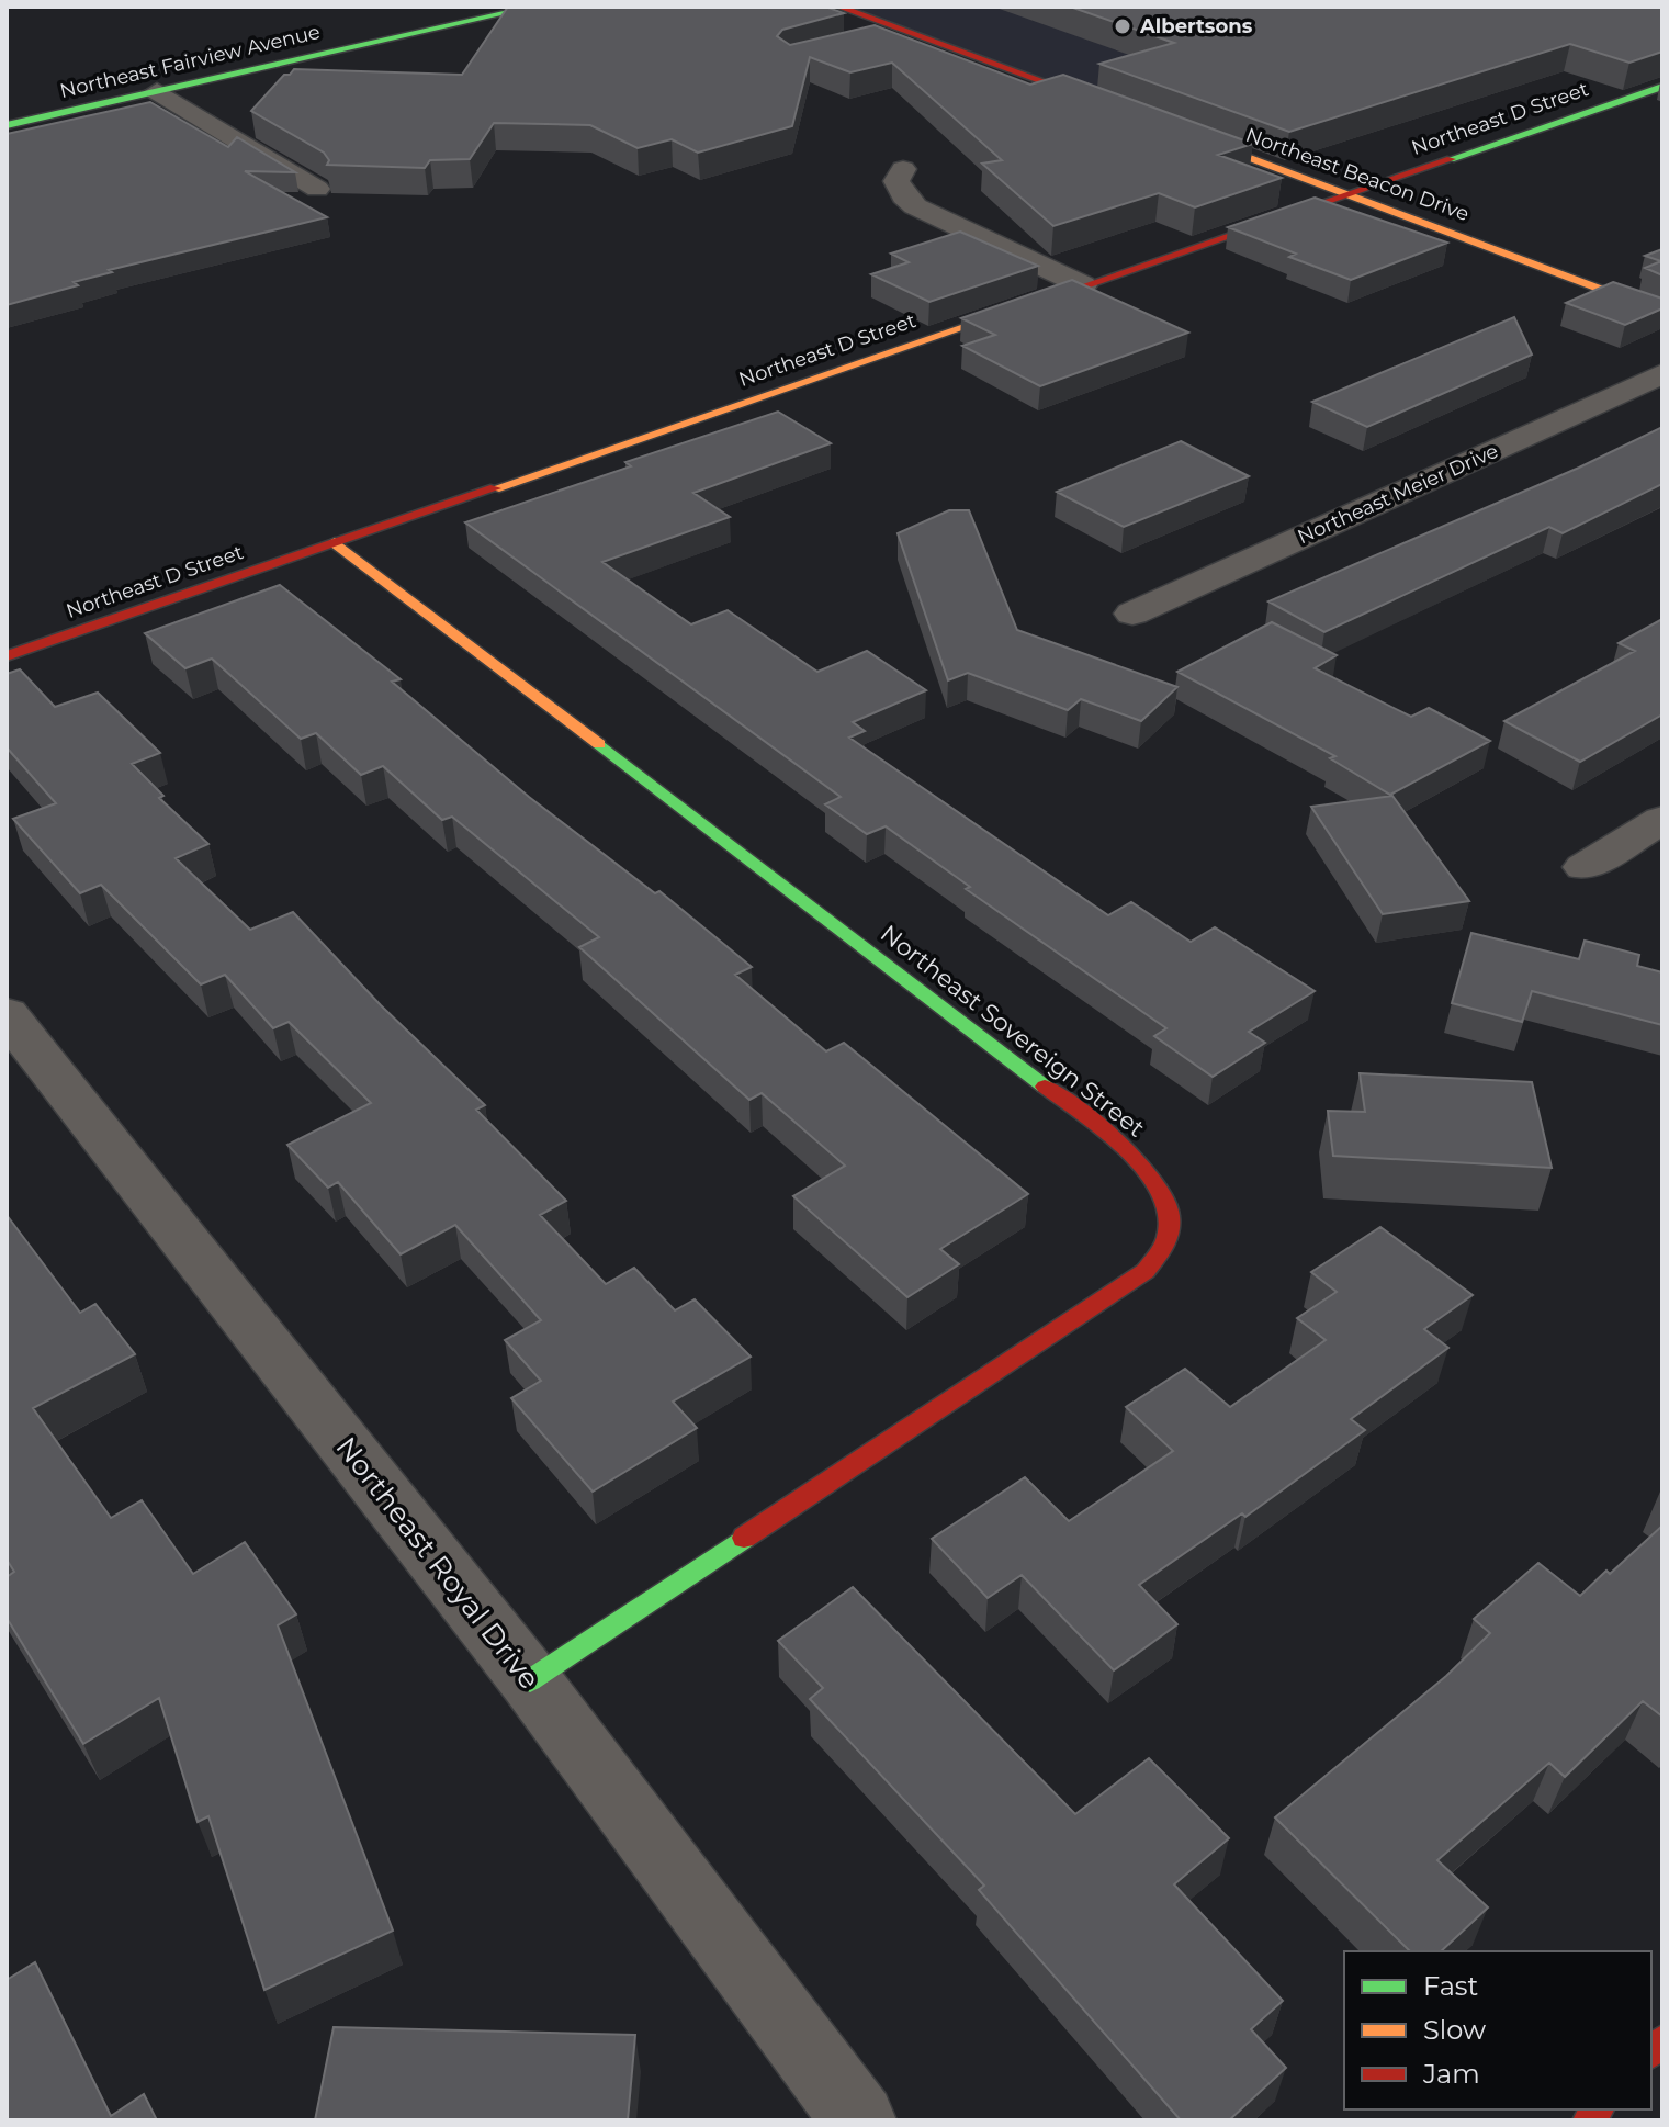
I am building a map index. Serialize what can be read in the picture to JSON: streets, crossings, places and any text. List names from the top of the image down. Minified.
{"streets":{"street":["Northeast Fairview Avenue","Northeast D Street","Northeast Beacon Drive","Northeast Meier Drive","Northeast Sovereign Street","Northeast Royal Drive"]},"crossings":[["Northeast D Street","Northeast Beacon Drive"],["Northeast D Street","Northeast Sovereign Street"],["Northeast Sovereign Street","Northeast Royal Drive"]],"places":["Albertsons"],"legend":["Fast","Slow","Jam"]}
